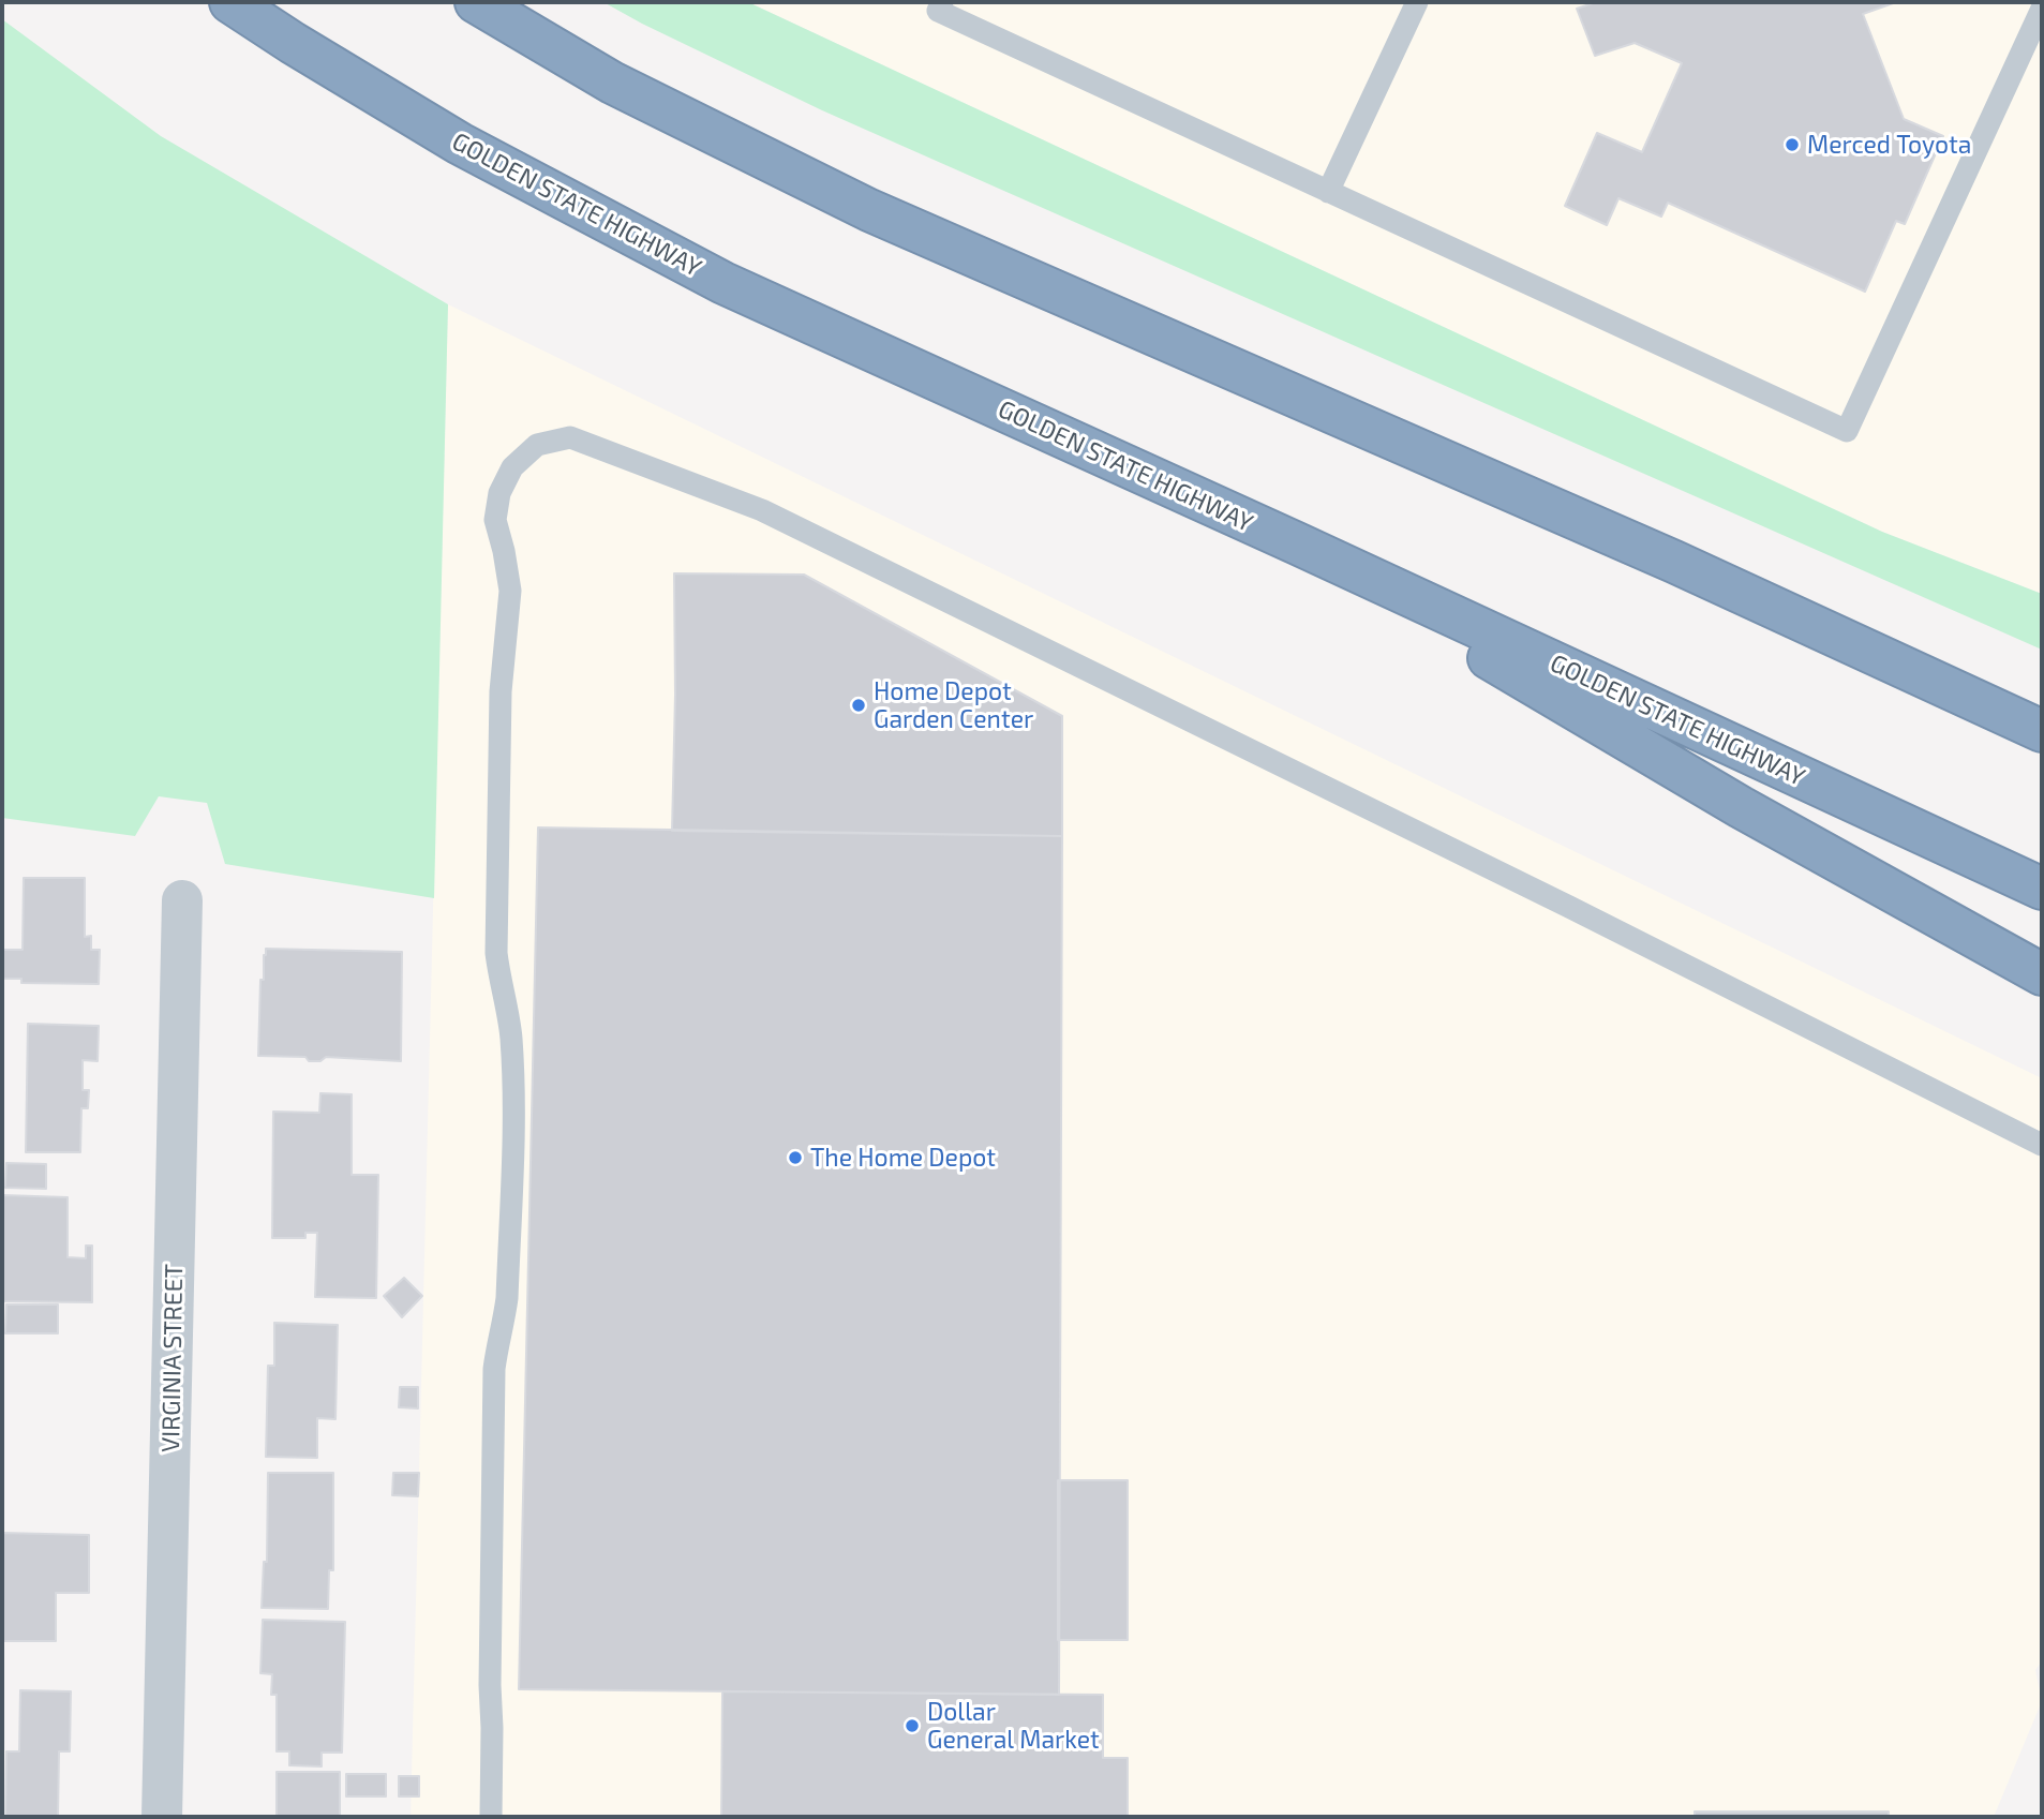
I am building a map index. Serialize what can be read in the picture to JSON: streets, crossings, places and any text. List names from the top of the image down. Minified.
{"streets":{"highway":["GOLDEN STATE HIGHWAY"],"street":["VIRGINIA STREET"]},"places":["Merced Toyota","Home Depot Garden Center","The Home Depot","Dollar General Market"]}
